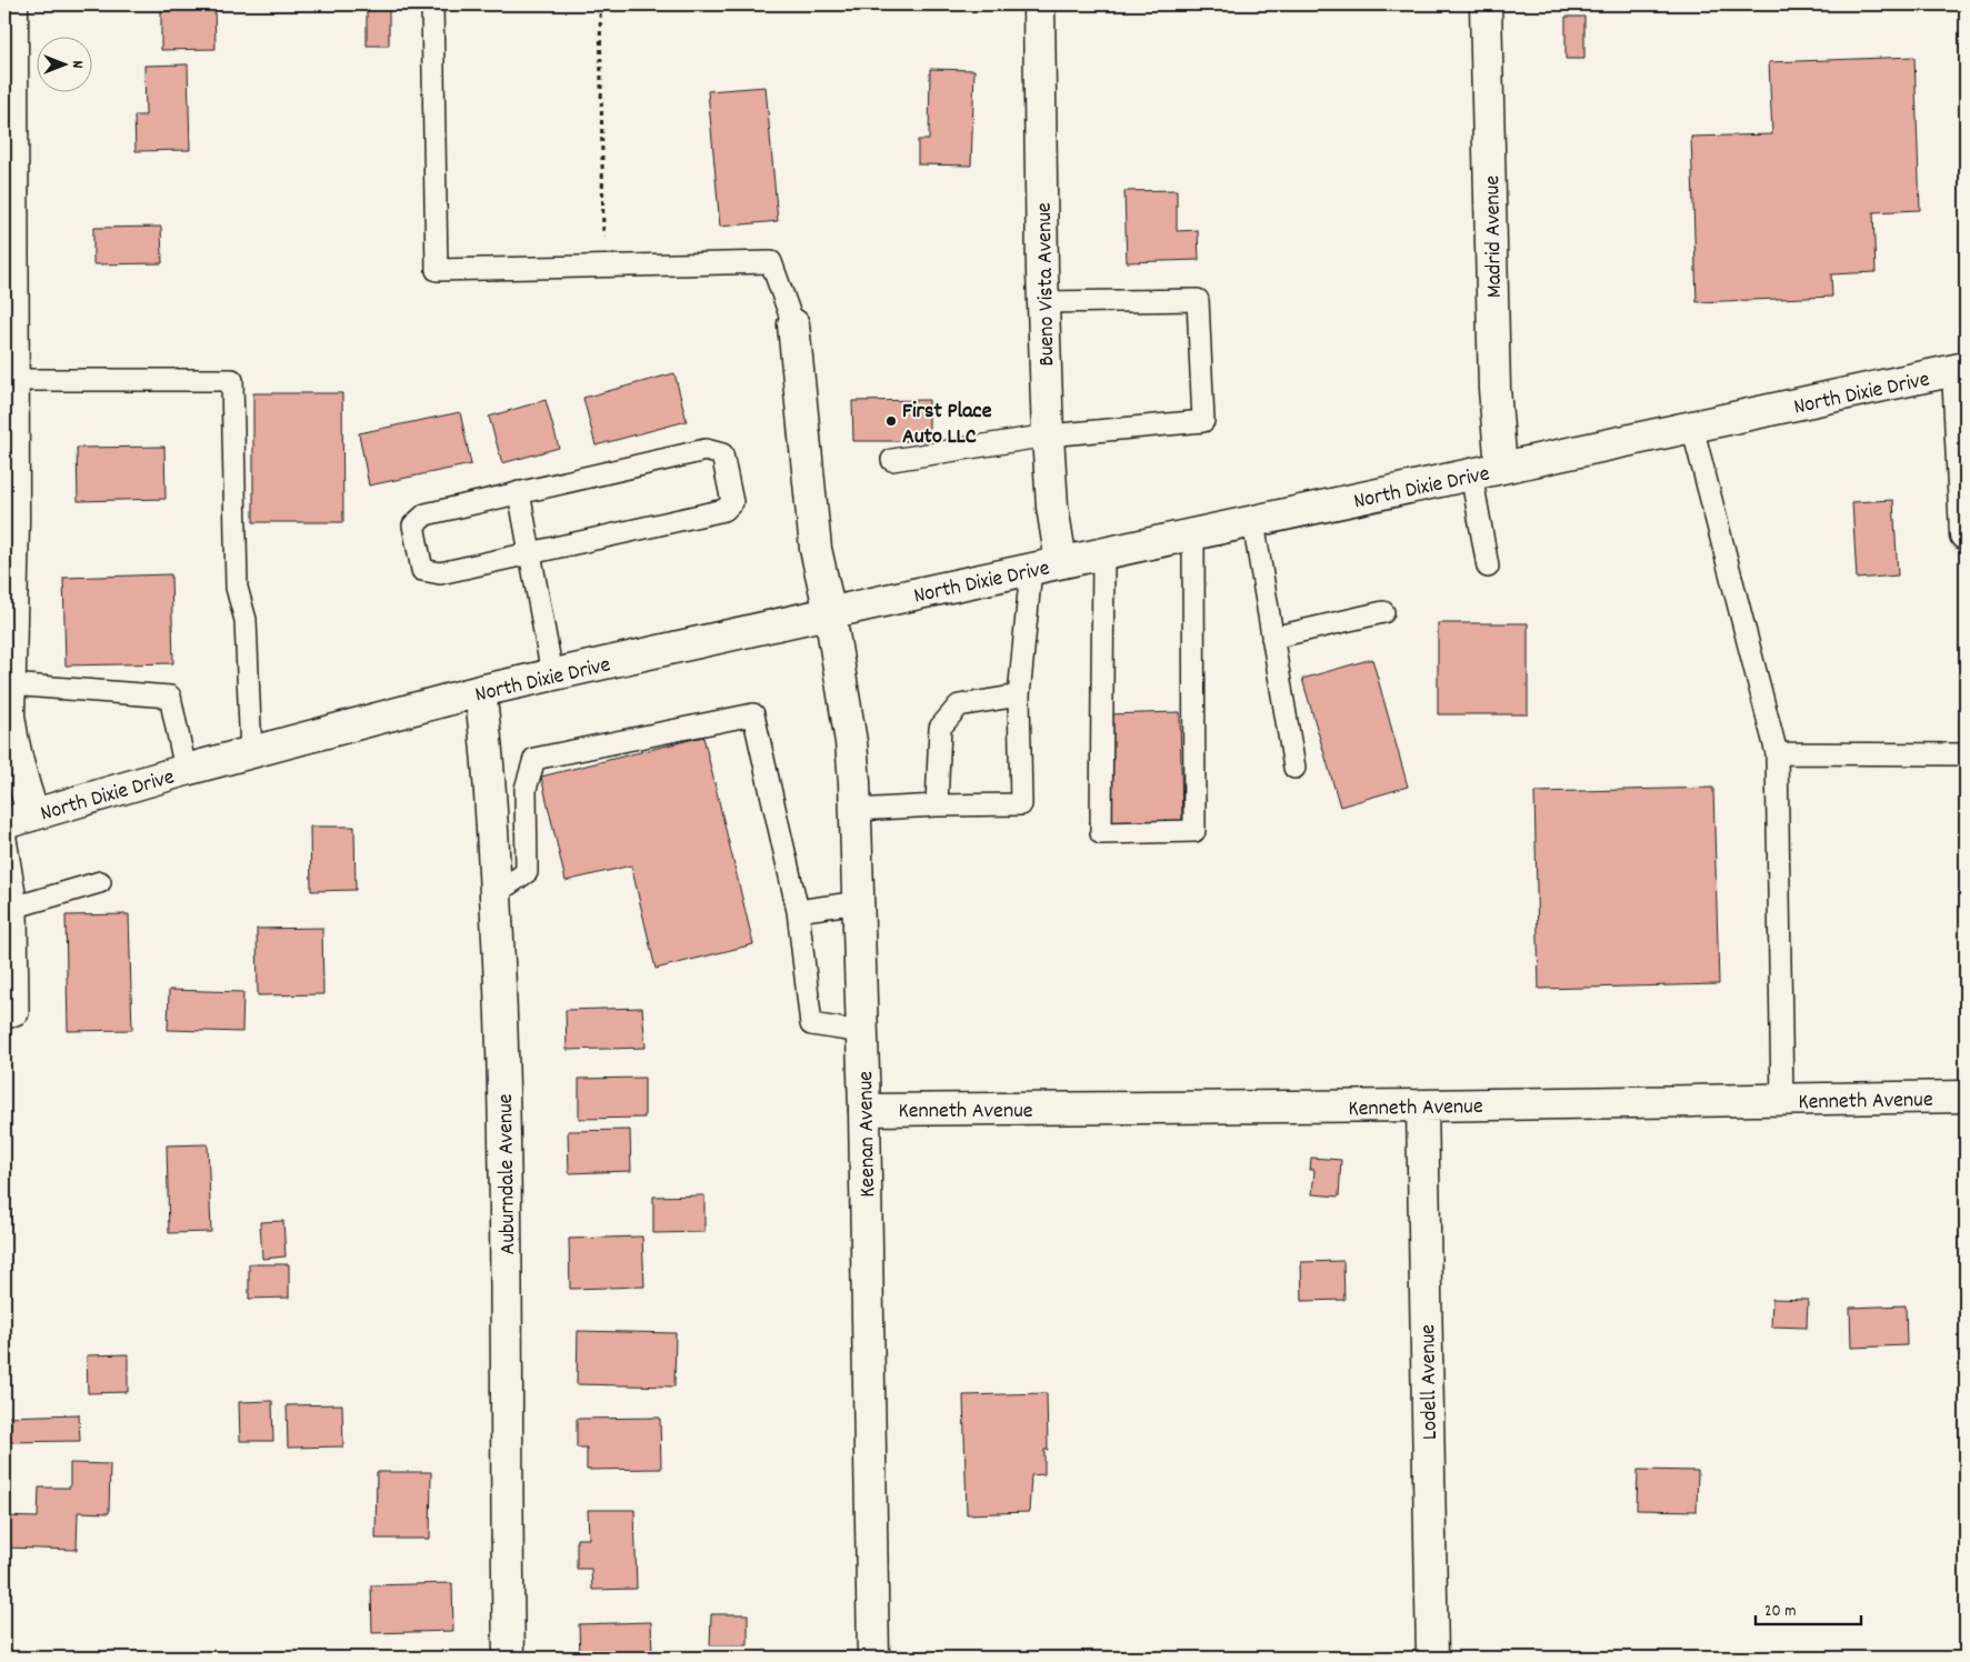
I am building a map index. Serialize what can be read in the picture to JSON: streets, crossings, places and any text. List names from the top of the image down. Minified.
{"streets":{"street":["Madrid Avenue","Bueno Vista Avenue","North Dixie Drive","Kenneth Avenue","Keenan Avenue","Auburndale Avenue","Lodell Avenue"]},"crossings":[["Madrid Avenue","North Dixie Drive"],["Bueno Vista Avenue","North Dixie Drive"],["North Dixie Drive","Keenan Avenue"],["North Dixie Drive","Auburndale Avenue"],["Kenneth Avenue","Keenan Avenue"],["Kenneth Avenue","Lodell Avenue"]],"places":["First Place Auto LLC"],"scale_bar":"20 m","north":"right"}
